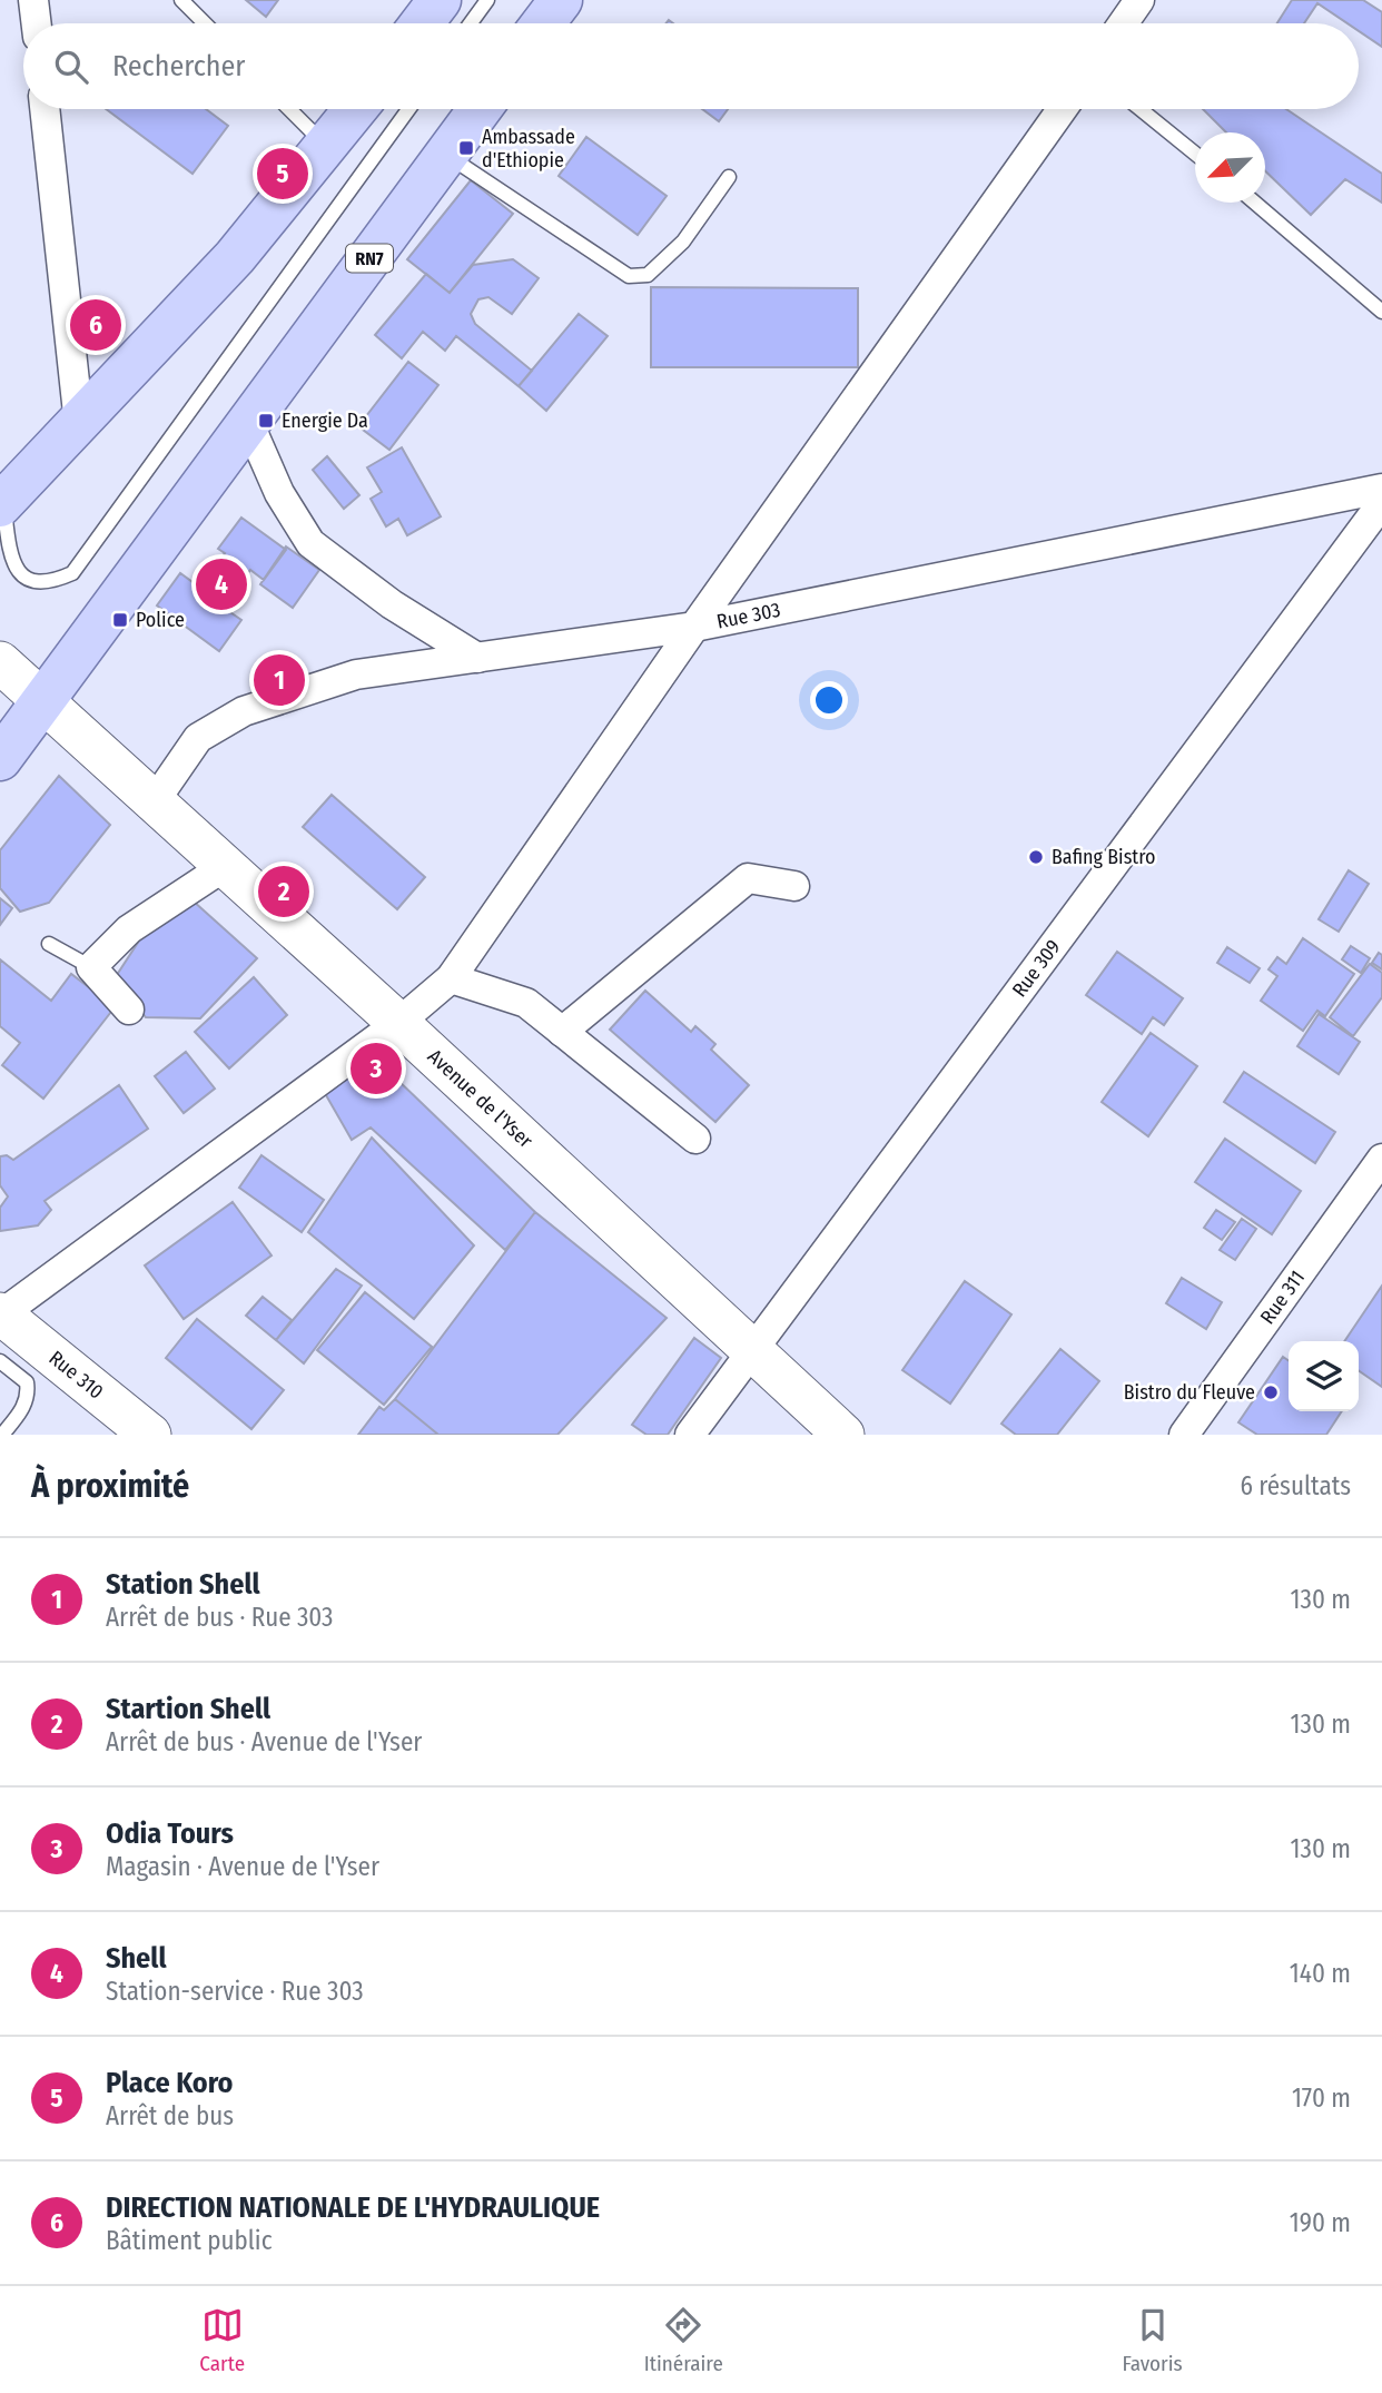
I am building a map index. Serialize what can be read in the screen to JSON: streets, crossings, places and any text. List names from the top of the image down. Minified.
{"streets":{"main road":["RN7"],"street":["Rue 303","Rue 309","Avenue de l'Yser","Rue 311","Rue 310"]},"crossings":[["RN7","Avenue de l'Yser"],["Rue 303","Avenue de l'Yser"],["Rue 309","Avenue de l'Yser"]],"places":{"transit":["Ambassade d'Ethiopie","Energie Da","Police"],"other":["Bafing Bistro","Bistro du Fleuve"]},"north":"bottom left","page":{"search":"Rechercher","pins":["5","6","4","1","2","3"],"heading":["À proximité","6 résultats"],"list":[{"mark":"1","name":"Station Shell","note":"Arrêt de bus · Rue 303","value":"130 m"},{"mark":"2","name":"Startion Shell","note":"Arrêt de bus · Avenue de l'Yser","value":"130 m"},{"mark":"3","name":"Odia Tours","note":"Magasin · Avenue de l'Yser","value":"130 m"},{"mark":"4","name":"Shell","note":"Station-service · Rue 303","value":"140 m"},{"mark":"5","name":"Place Koro","note":"Arrêt de bus","value":"170 m"},{"mark":"6","name":"DIRECTION NATIONALE DE L'HYDRAULIQUE","note":"Bâtiment public","value":"190 m"}],"nav":["Carte","Itinéraire","Favoris"]}}
